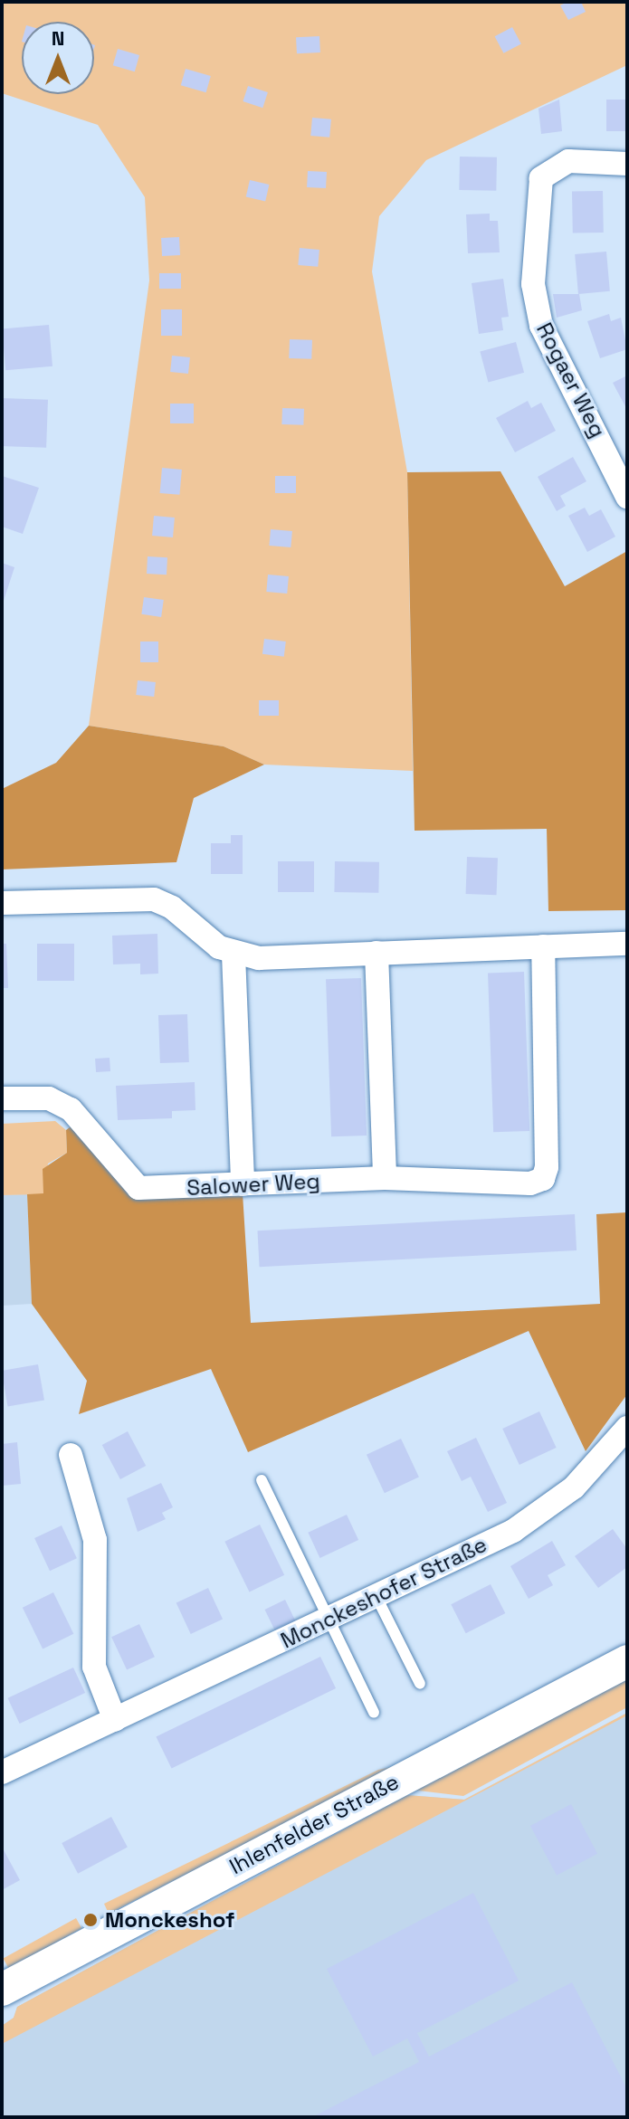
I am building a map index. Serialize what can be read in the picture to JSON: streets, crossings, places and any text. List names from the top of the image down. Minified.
{"streets":{"main road":["Ihlenfelder Straße"],"street":["Rogaer Weg","Salower Weg","Monckeshofer Straße"]},"places":["Monckeshof"],"north":"top"}
